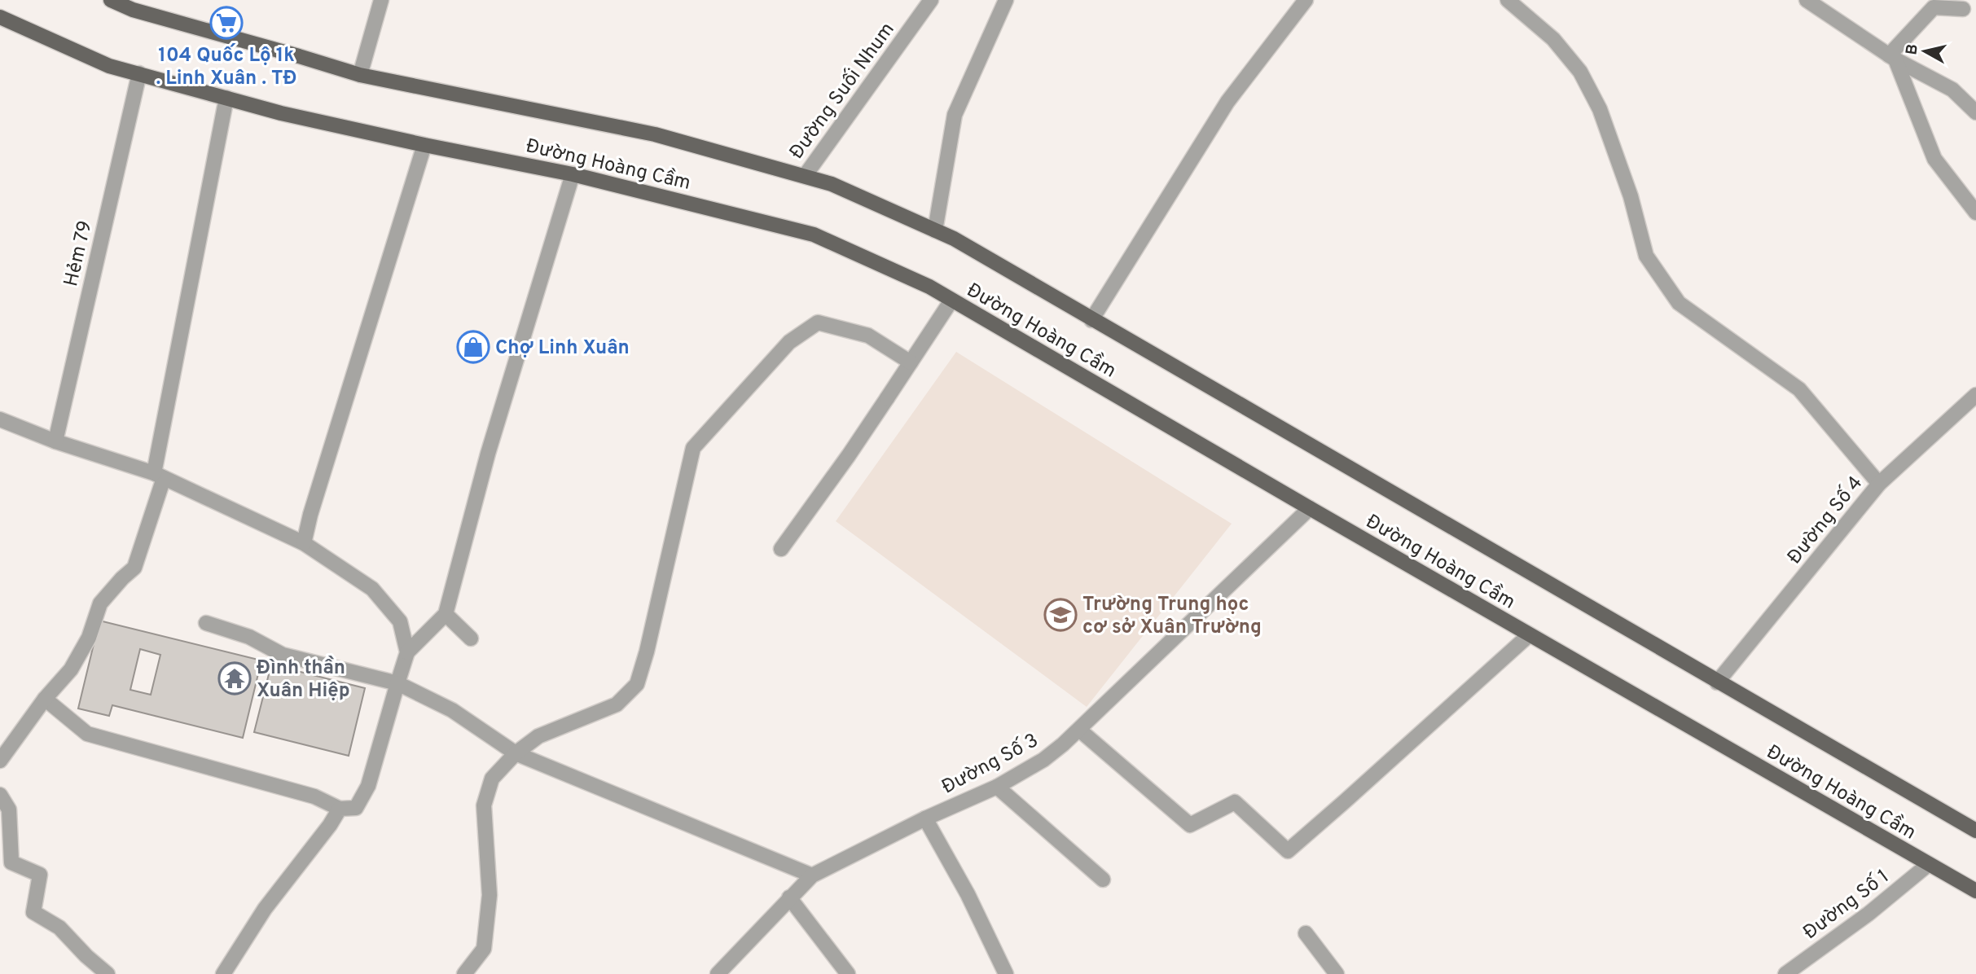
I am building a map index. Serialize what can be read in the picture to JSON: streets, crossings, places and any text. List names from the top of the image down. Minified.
{"streets":{"main road":["Đường Hoàng Cầm"],"street":["Đường Suối Nhum","Hẻm 79","Đường Số 4","Đường Số 3","Đường Số 1"]},"crossings":[["Đường Suối Nhum","Đường Hoàng Cầm"],["Đường Hoàng Cầm","Hẻm 79"],["Đường Hoàng Cầm","Đường Số 4"],["Đường Hoàng Cầm","Đường Số 3"],["Đường Hoàng Cầm","Đường Số 1"]],"places":{"supermarket":["104 Quốc Lộ 1k . Linh Xuân . TĐ"],"shop":["Chợ Linh Xuân"],"school or university":["Trường Trung học cơ sở Xuân Trường"],"temple":["Đình thần Xuân Hiệp"]},"north":"left"}
